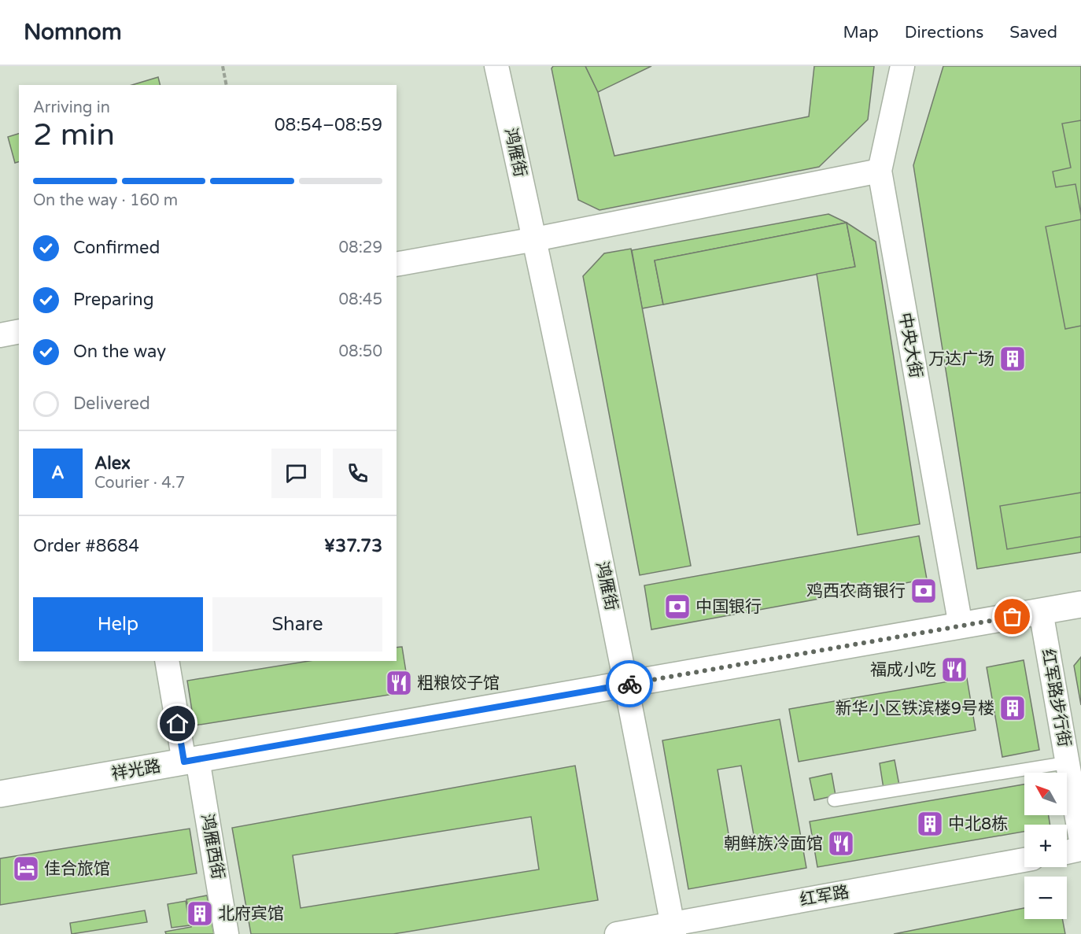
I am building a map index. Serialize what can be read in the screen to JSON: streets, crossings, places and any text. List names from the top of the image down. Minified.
{"streets":{"street":["鸿雁街","中央大街","红军路步行街","祥光路","鸿雁西街","红军路"]},"crossings":[["鸿雁街","祥光路"],["鸿雁街","红军路"],["中央大街","祥光路"],["红军路步行街","祥光路"],["祥光路","鸿雁西街"]],"places":{"building":["万达广场","新华小区铁滨楼9号楼","中北8栋","北府宾馆"],"bank":["鸡西农商银行","中国银行"],"restaurant":["福成小吃","粗粮饺子馆","朝鲜族冷面馆"],"hotel":["佳合旅馆"]},"north":"top left","page":{"header":"Nomnom","nav":["Map","Directions","Saved"],"heading":["2 min","Arriving in","08:54–08:59"],"panel":["Alex","Courier · 4.7","Order #8684","¥37.73"],"bar":"On the way · 160 m","list":[["Confirmed","08:29"],["Preparing","08:45"],["On the way","08:50"],"Delivered"],"round":"A","buttons":["Help","Share"],"map_buttons":["+","−"]}}
